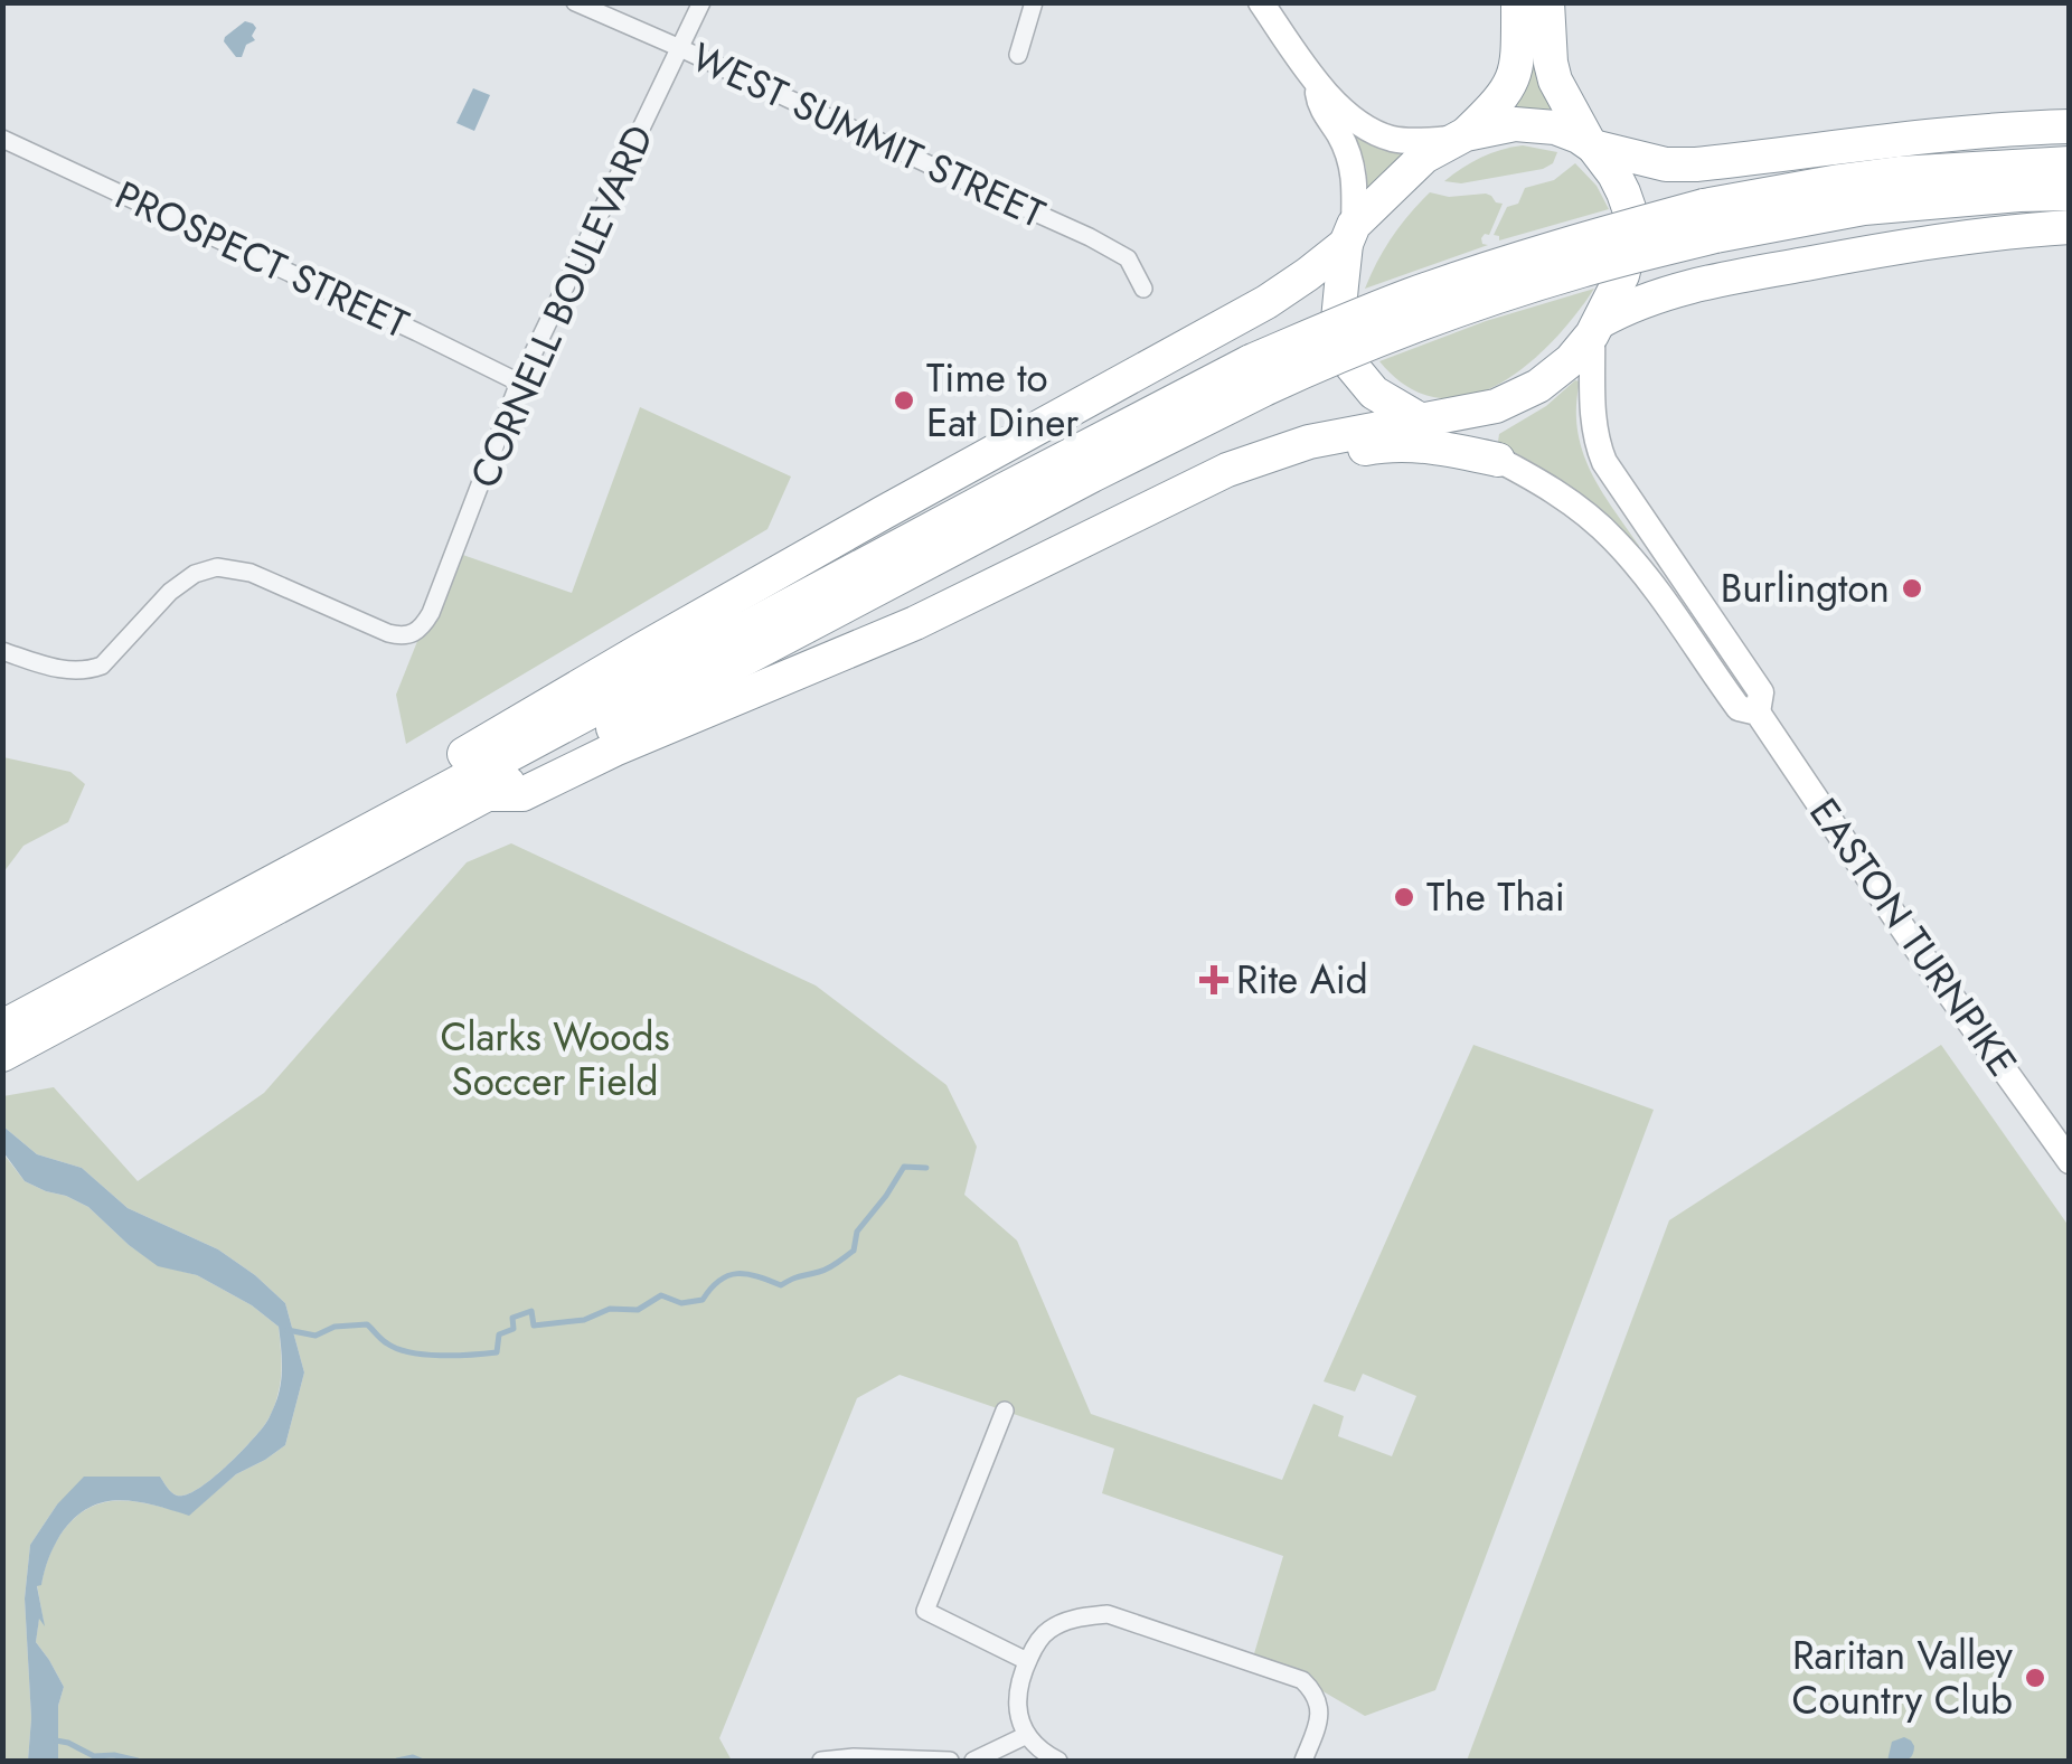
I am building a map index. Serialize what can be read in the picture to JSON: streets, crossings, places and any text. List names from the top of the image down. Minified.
{"streets":{"main road":["EASTON TURNPIKE"],"street":["WEST SUMMIT STREET","PROSPECT STREET","CORNELL BOULEVARD"]},"crossings":[["WEST SUMMIT STREET","CORNELL BOULEVARD"],["PROSPECT STREET","CORNELL BOULEVARD"]],"parks":["Clarks Woods Soccer Field"],"places":{"other":["Time to Eat Diner","Burlington","The Thai","Raritan Valley Country Club"],"health":["Rite Aid"]}}
